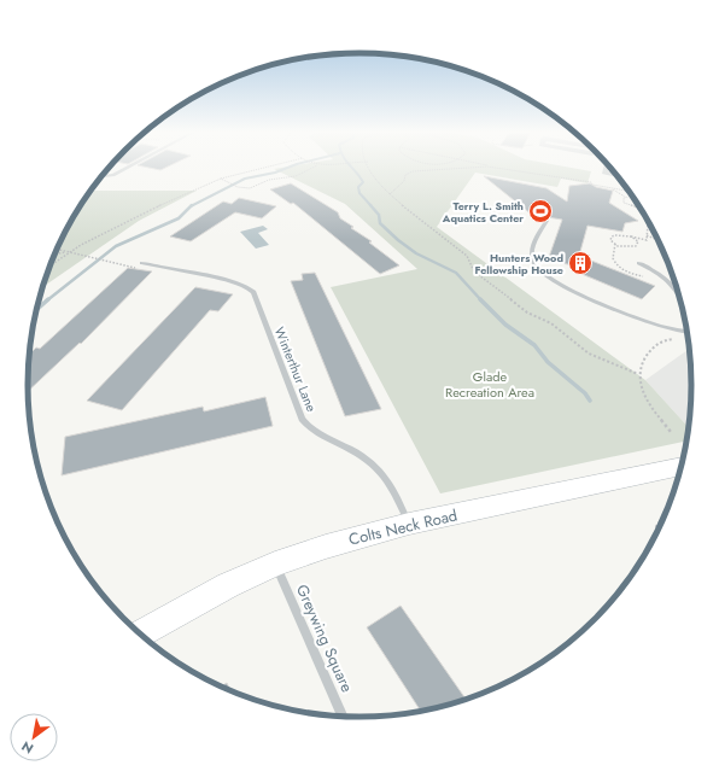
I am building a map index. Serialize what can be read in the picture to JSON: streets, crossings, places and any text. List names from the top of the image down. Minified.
{"streets":{"street":["Colts Neck Road"],"lane":["Winterthur Lane","Greywing Square"]},"crossings":[["Winterthur Lane","Colts Neck Road"],["Colts Neck Road","Greywing Square"]],"parks":["Glade Recreation Area"],"places":{"sports":["Terry L. Smith Aquatics Center"],"building":["Hunters Wood Fellowship House"]},"north":"bottom left"}
